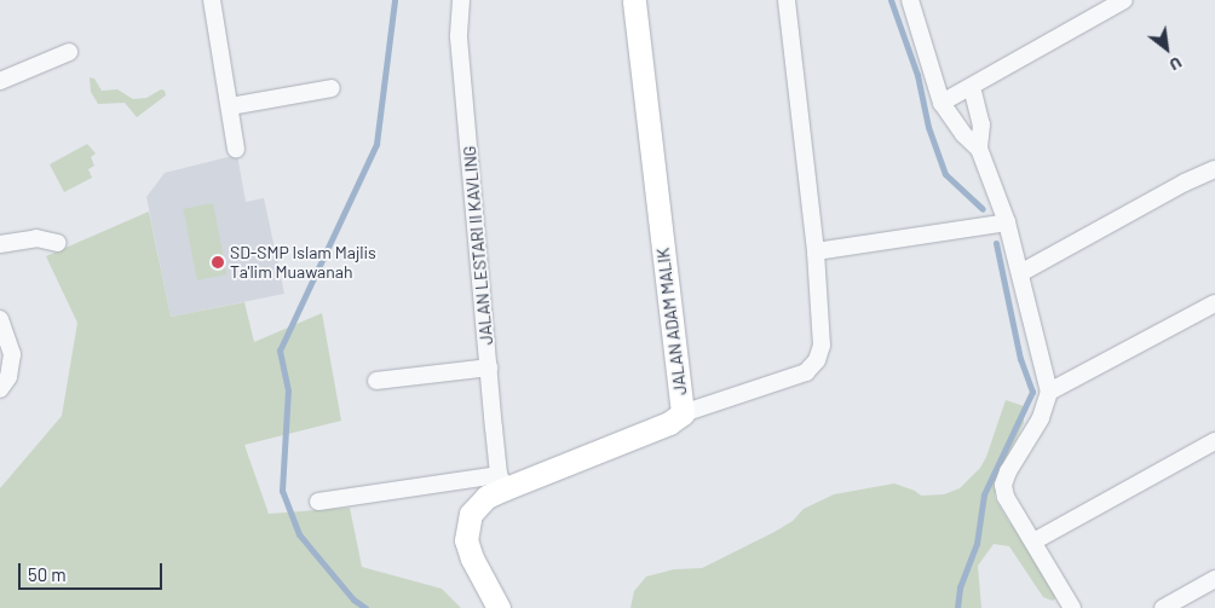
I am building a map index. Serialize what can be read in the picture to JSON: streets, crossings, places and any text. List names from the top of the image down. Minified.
{"streets":{"street":["JALAN LESTARI II KAVLING","JALAN ADAM MALIK"]},"crossings":[["JALAN LESTARI II KAVLING","JALAN ADAM MALIK"]],"places":["SD-SMP Islam Majlis Ta'lim Muawanah"],"scale_bar":"50 m","north":"bottom right"}
